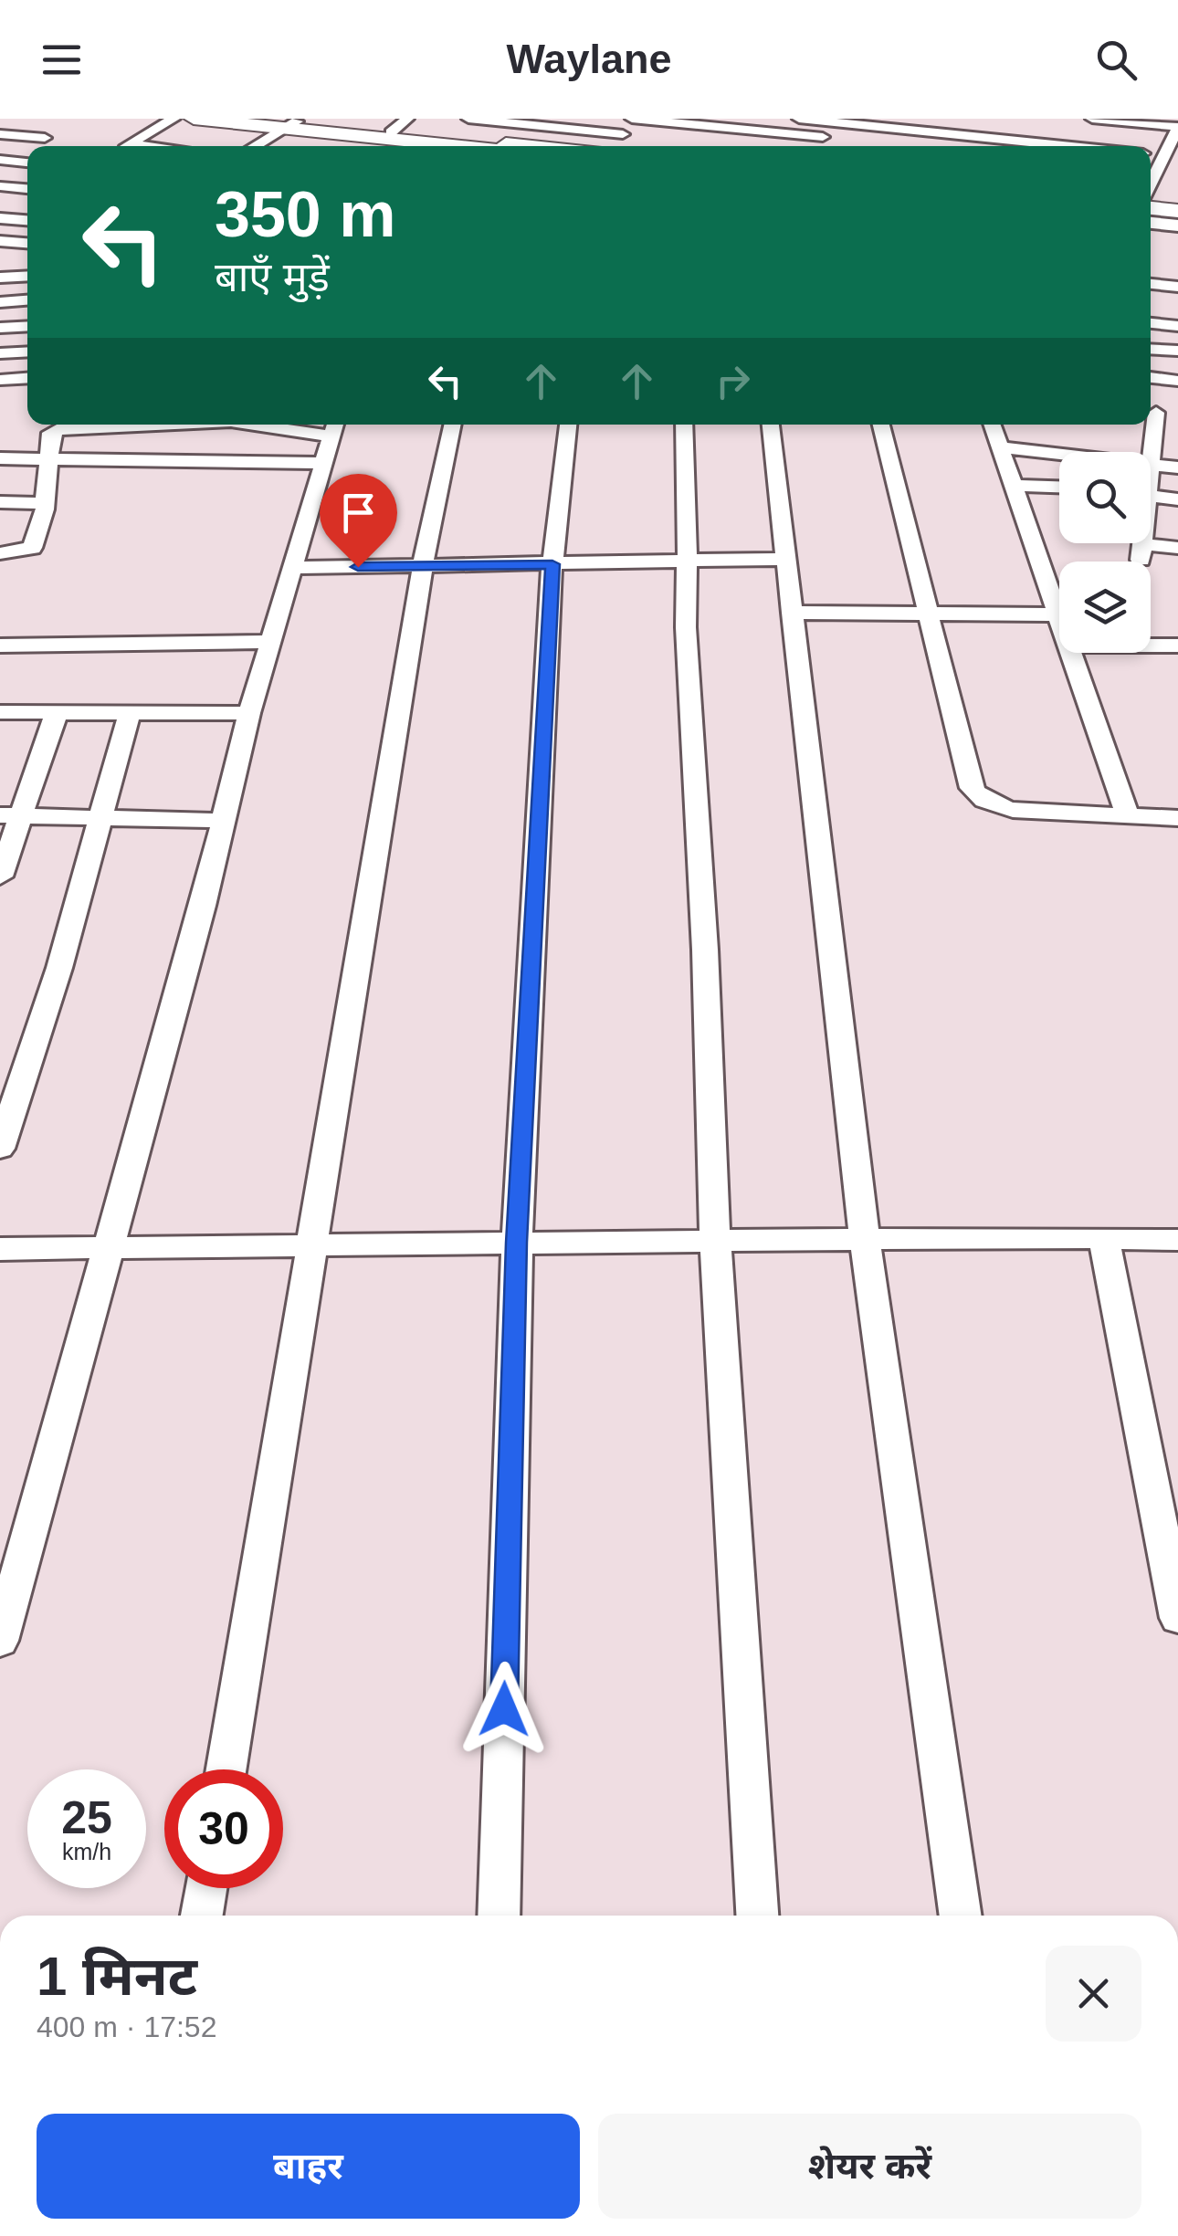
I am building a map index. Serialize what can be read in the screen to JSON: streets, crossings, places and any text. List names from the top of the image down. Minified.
{"page":{"header":"Waylane","turn":["350 m","बाएँ मुड़ें"],"speed":"25 km/h","limit":"30","heading":["1 मिनट","400 m · 17:52"],"buttons":["बाहर","शेयर करें"]}}
